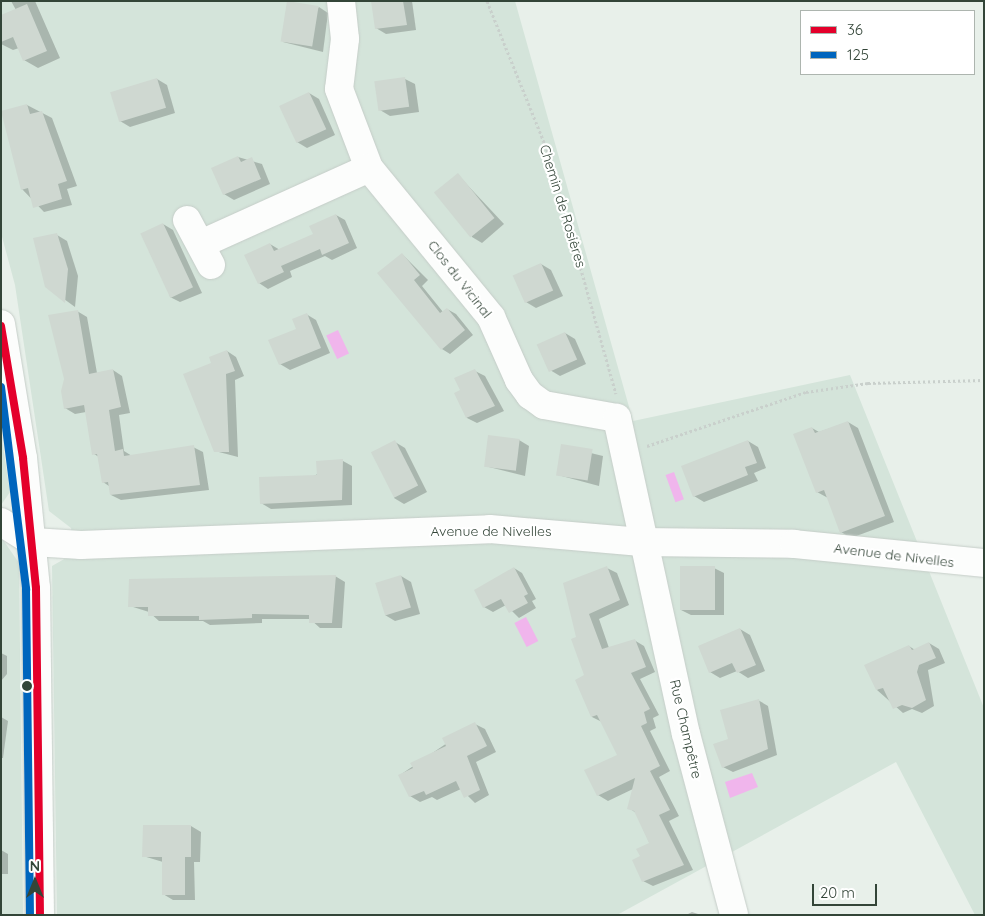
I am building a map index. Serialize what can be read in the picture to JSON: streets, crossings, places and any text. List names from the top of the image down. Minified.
{"streets":{"street":["Clos du Vicinal","Avenue de Nivelles","Rue Champêtre"],"path":["Chemin de Rosières"]},"crossings":[["Chemin de Rosières","Clos du Vicinal"],["Avenue de Nivelles","Rue Champêtre"]],"lines":["transit line 36","transit line 125"],"legend":["36","125"],"scale_bar":"20 m","north":"top"}
